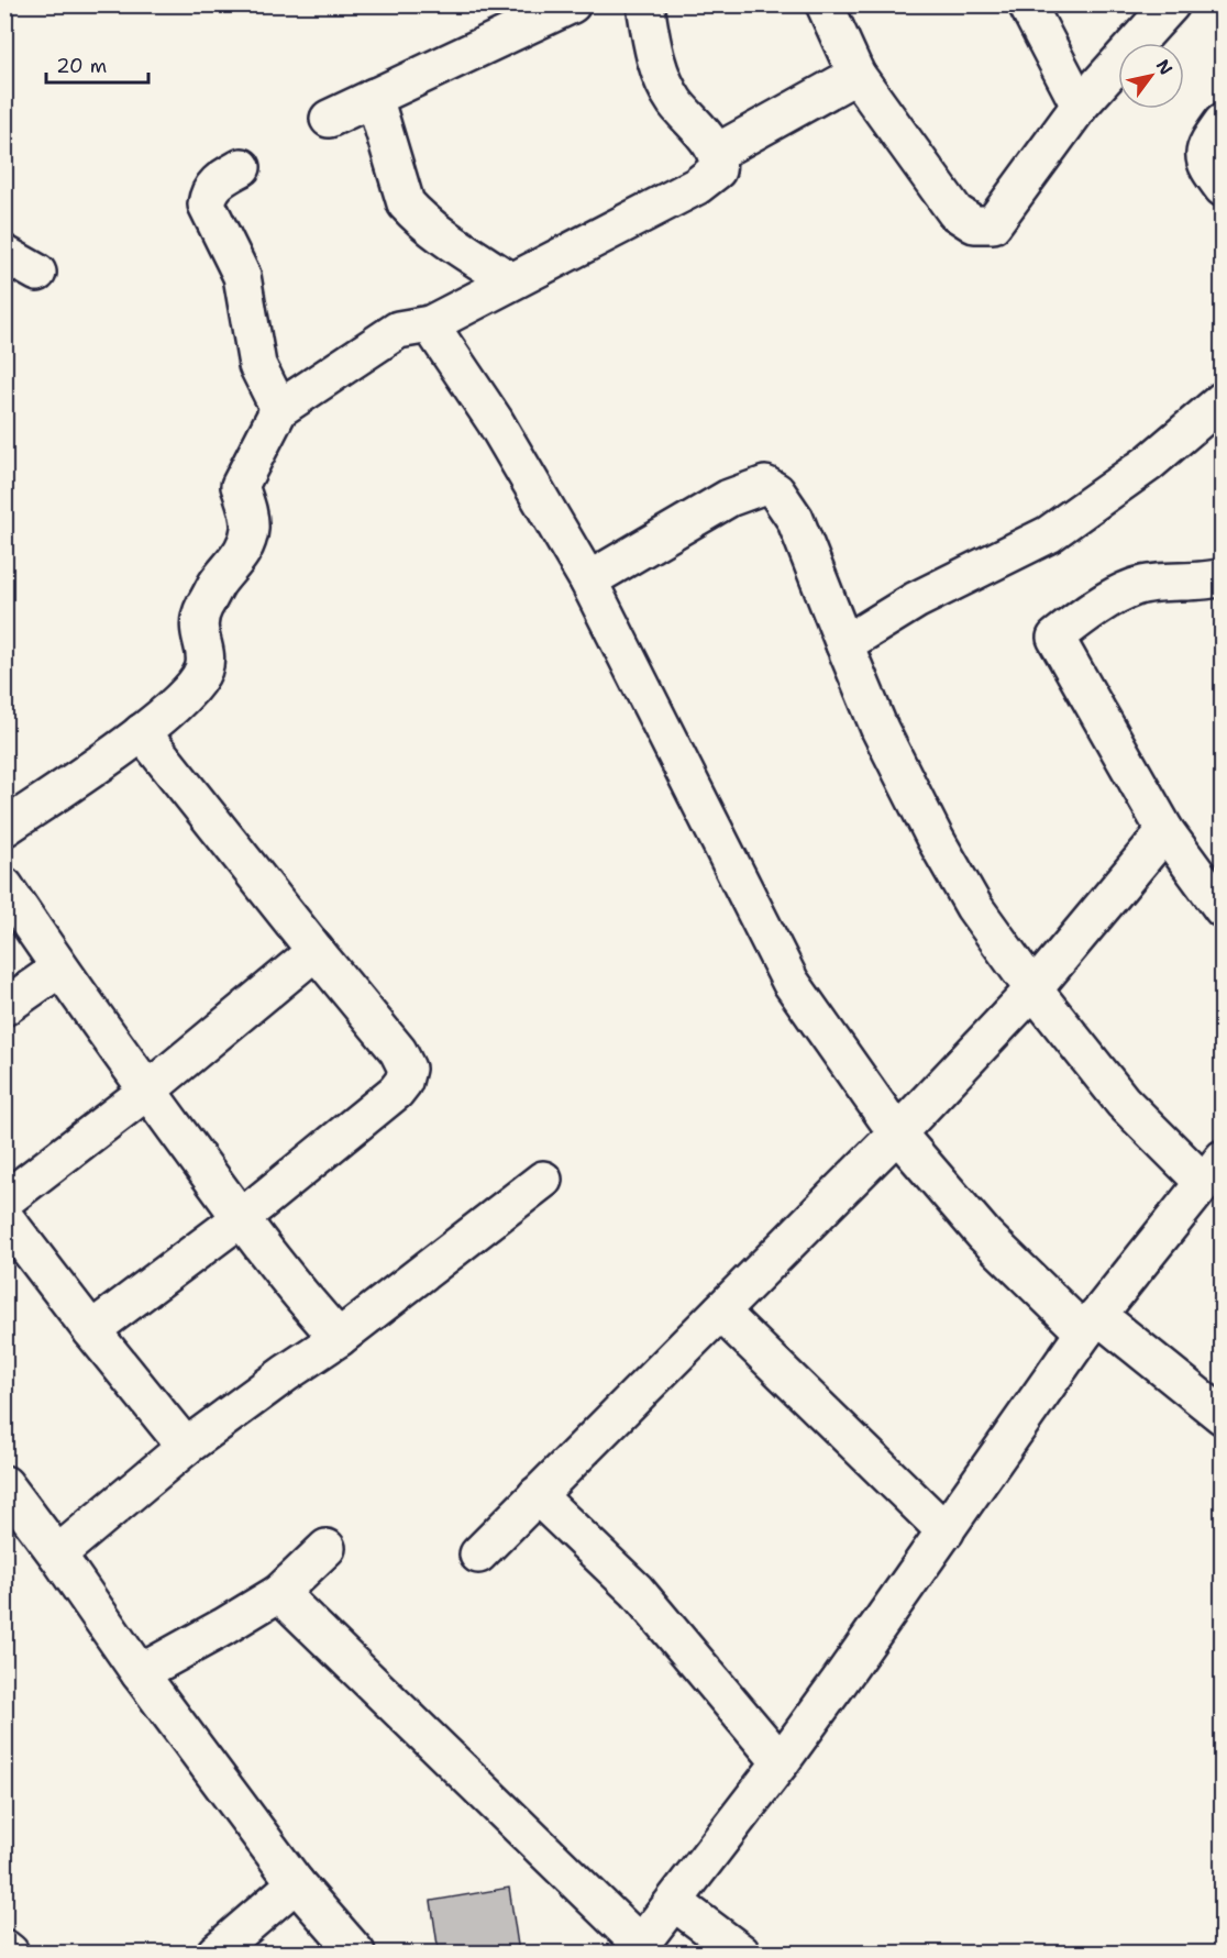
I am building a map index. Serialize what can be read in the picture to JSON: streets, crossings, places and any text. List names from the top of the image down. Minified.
{"scale_bar":"20 m","north":"top right"}
